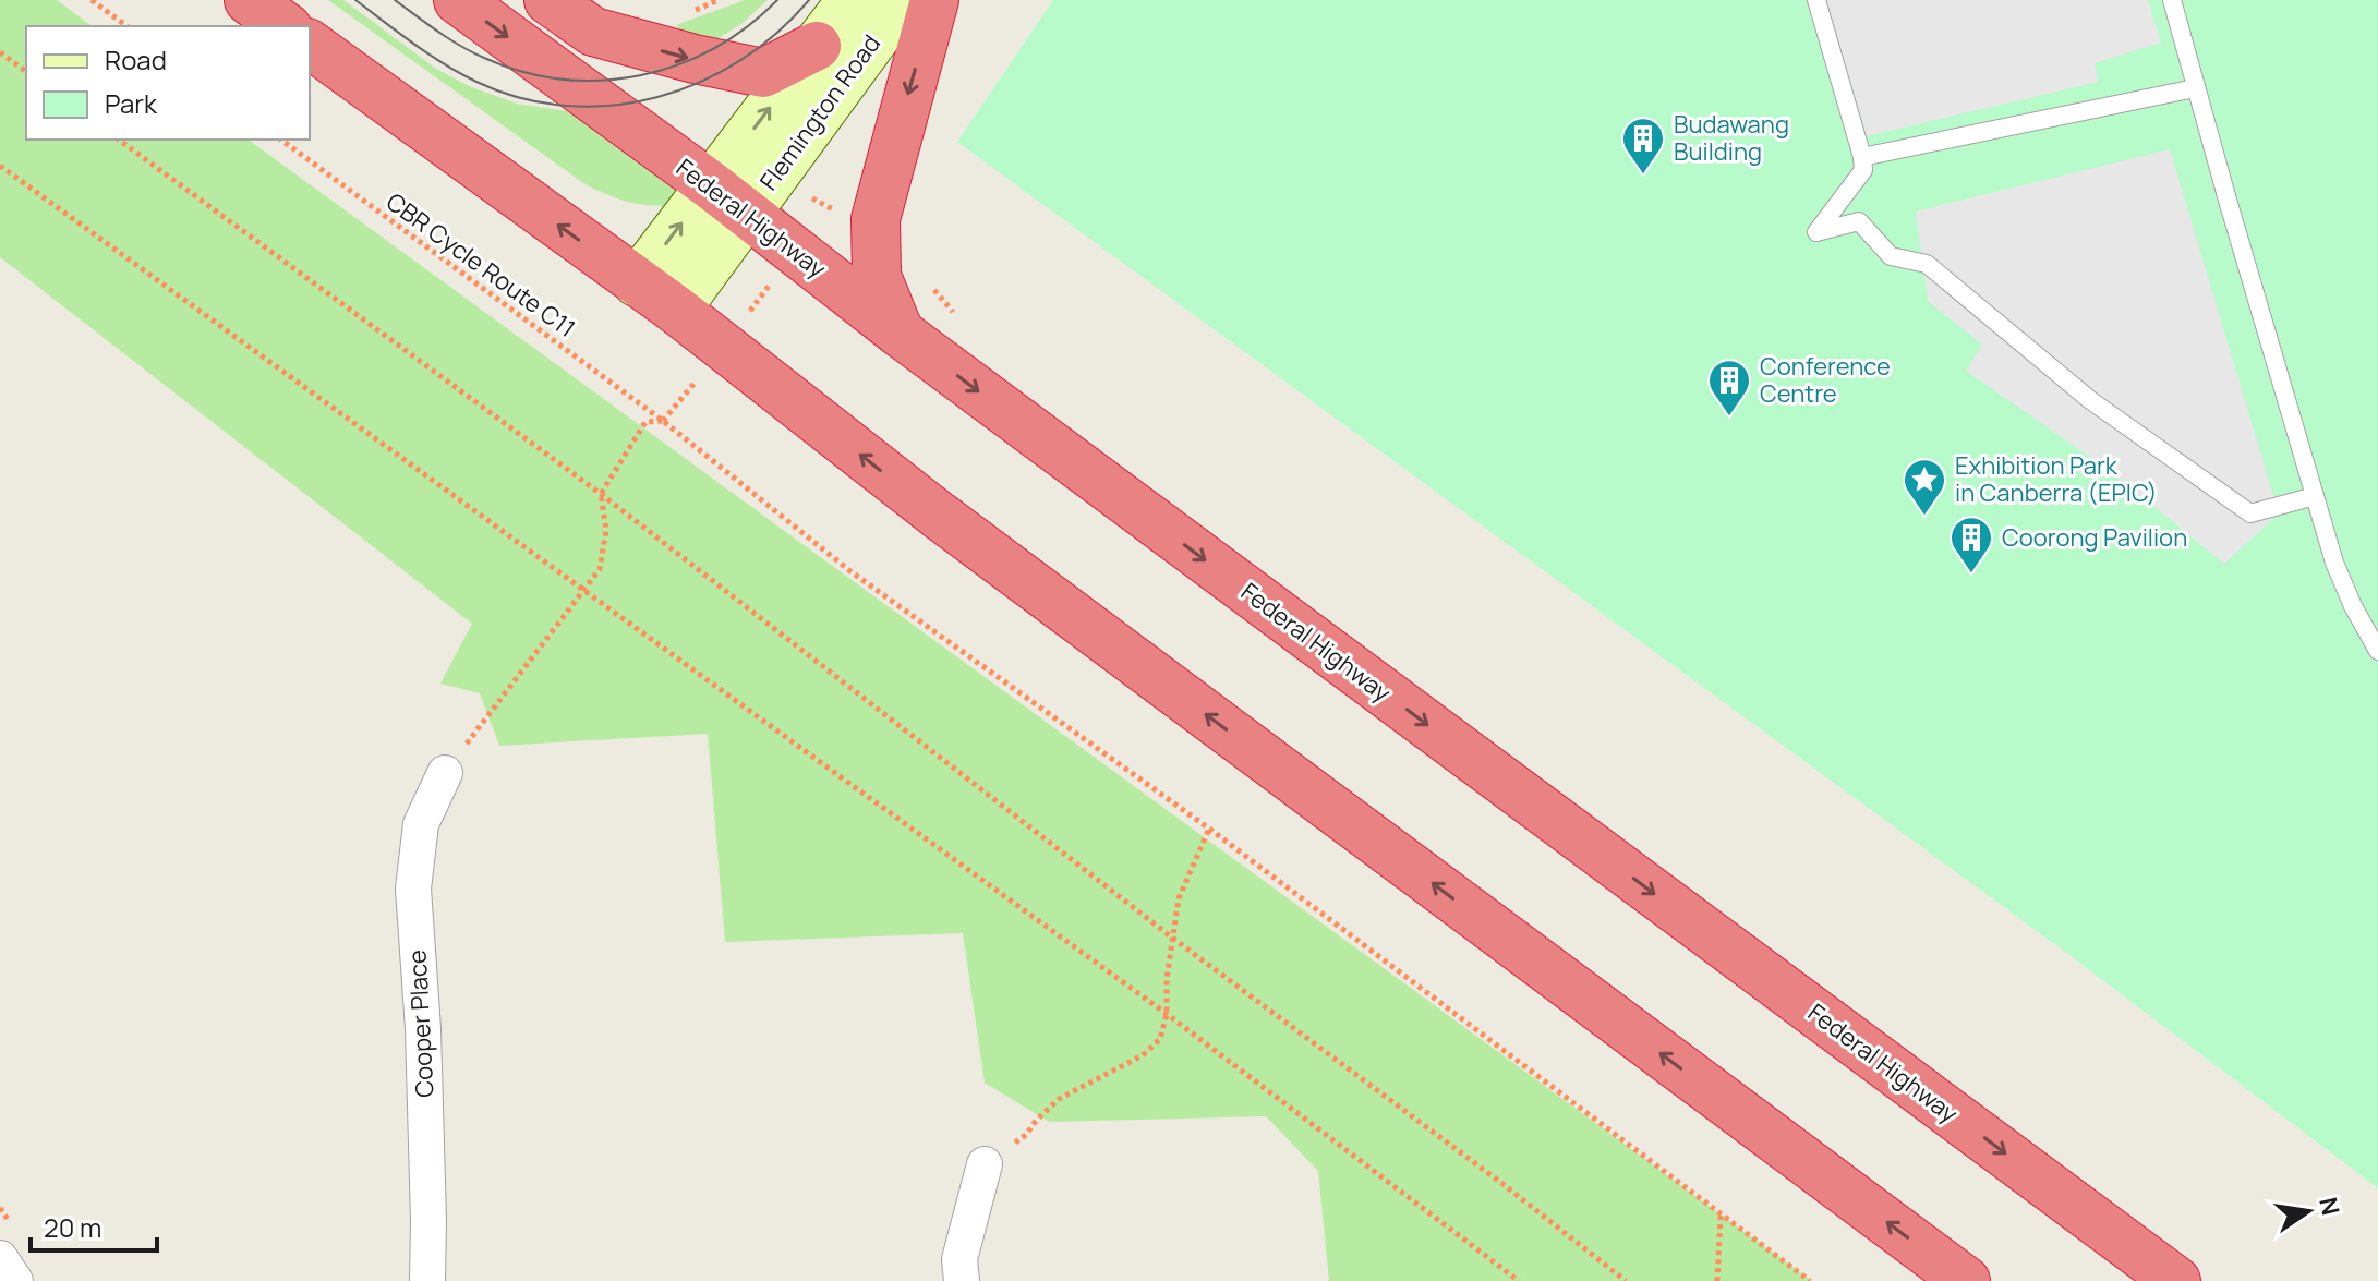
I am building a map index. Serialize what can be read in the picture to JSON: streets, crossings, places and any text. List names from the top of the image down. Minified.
{"streets":{"highway":["Federal Highway"],"main road":["Flemington Road"],"street":["Cooper Place"],"path":["CBR Cycle Route C11"]},"crossings":[["Flemington Road","Federal Highway"]],"places":{"building":["Budawang Building","Conference Centre","Coorong Pavilion"],"place":["Exhibition Park in Canberra (EPIC)"]},"legend":["Road","Park"],"scale_bar":"20 m","north":"right"}
